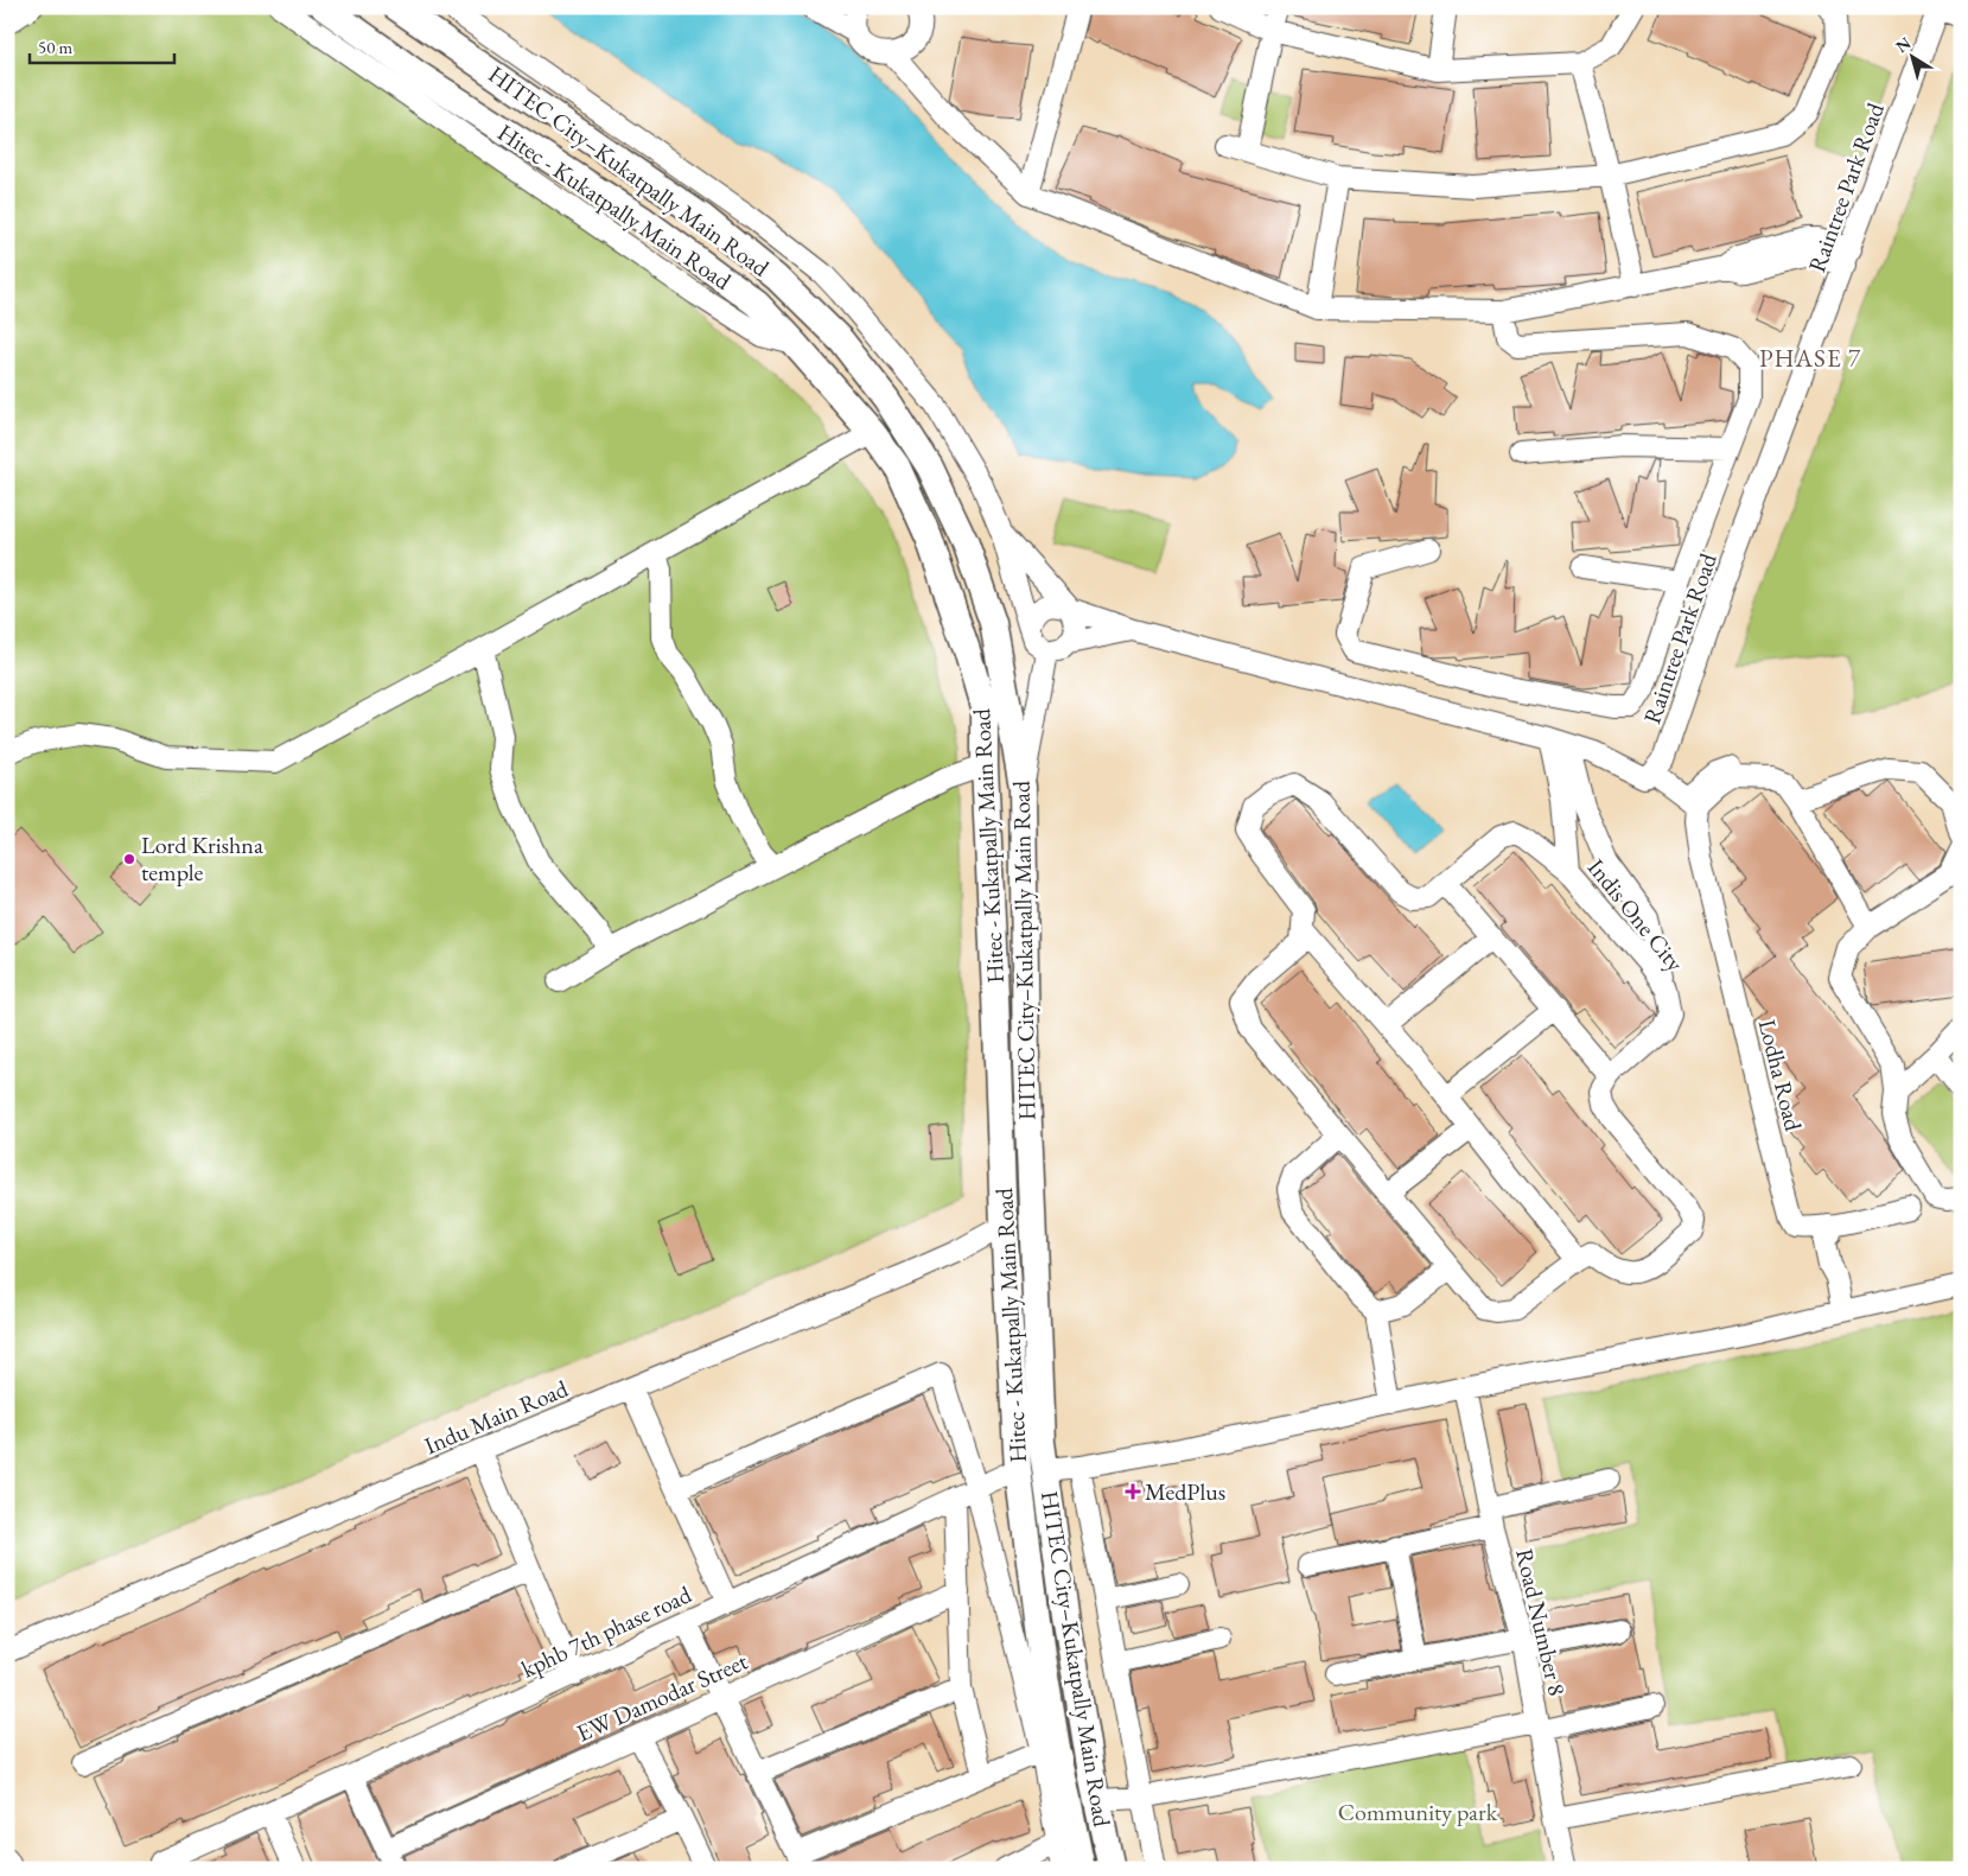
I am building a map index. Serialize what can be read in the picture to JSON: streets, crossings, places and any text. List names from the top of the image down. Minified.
{"streets":{"main road":["HITEC City–Kukatpally Main Road","Hitec - Kukatpally Main Road"],"street":["Raintree Park Road","Indis One City","Lodha Road","Indu Main Road","Road Number 8","kphb 7th phase road","EW Damodar Street"]},"crossings":[["HITEC City–Kukatpally Main Road","Hitec - Kukatpally Main Road"],["HITEC City–Kukatpally Main Road","kphb 7th phase road"],["Hitec - Kukatpally Main Road","Indu Main Road"],["Hitec - Kukatpally Main Road","kphb 7th phase road"]],"districts":["PHASE 7"],"parks":["Community park"],"places":{"other":["Lord Krishna temple"],"health":["MedPlus"]},"scale_bar":"50 m","north":"top left"}
